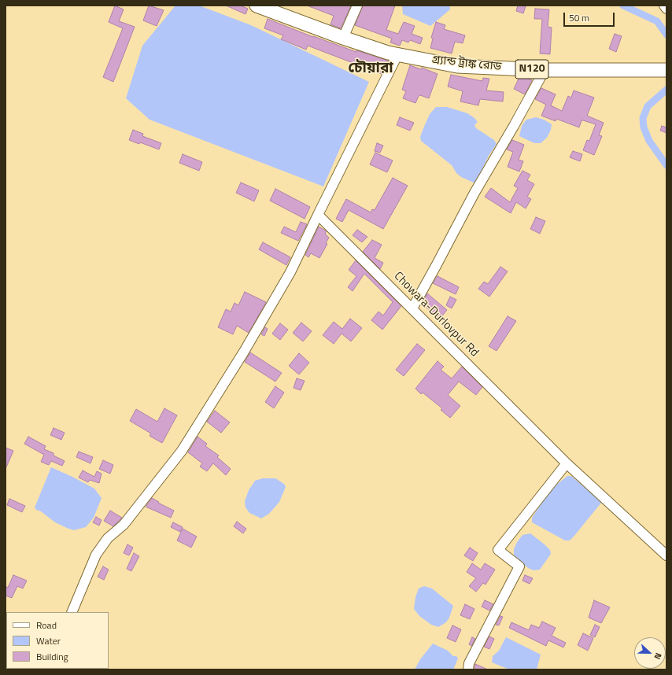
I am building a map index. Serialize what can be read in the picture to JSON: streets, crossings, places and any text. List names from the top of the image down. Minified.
{"streets":{"highway":["গ্র্যান্ড ট্রাঙ্ক রোড","N120"],"street":["Chowara-Durlovpur Rd"]},"districts":["চৌয়ারা"],"legend":["Road","Water","Building"],"scale_bar":"50 m","north":"right"}
